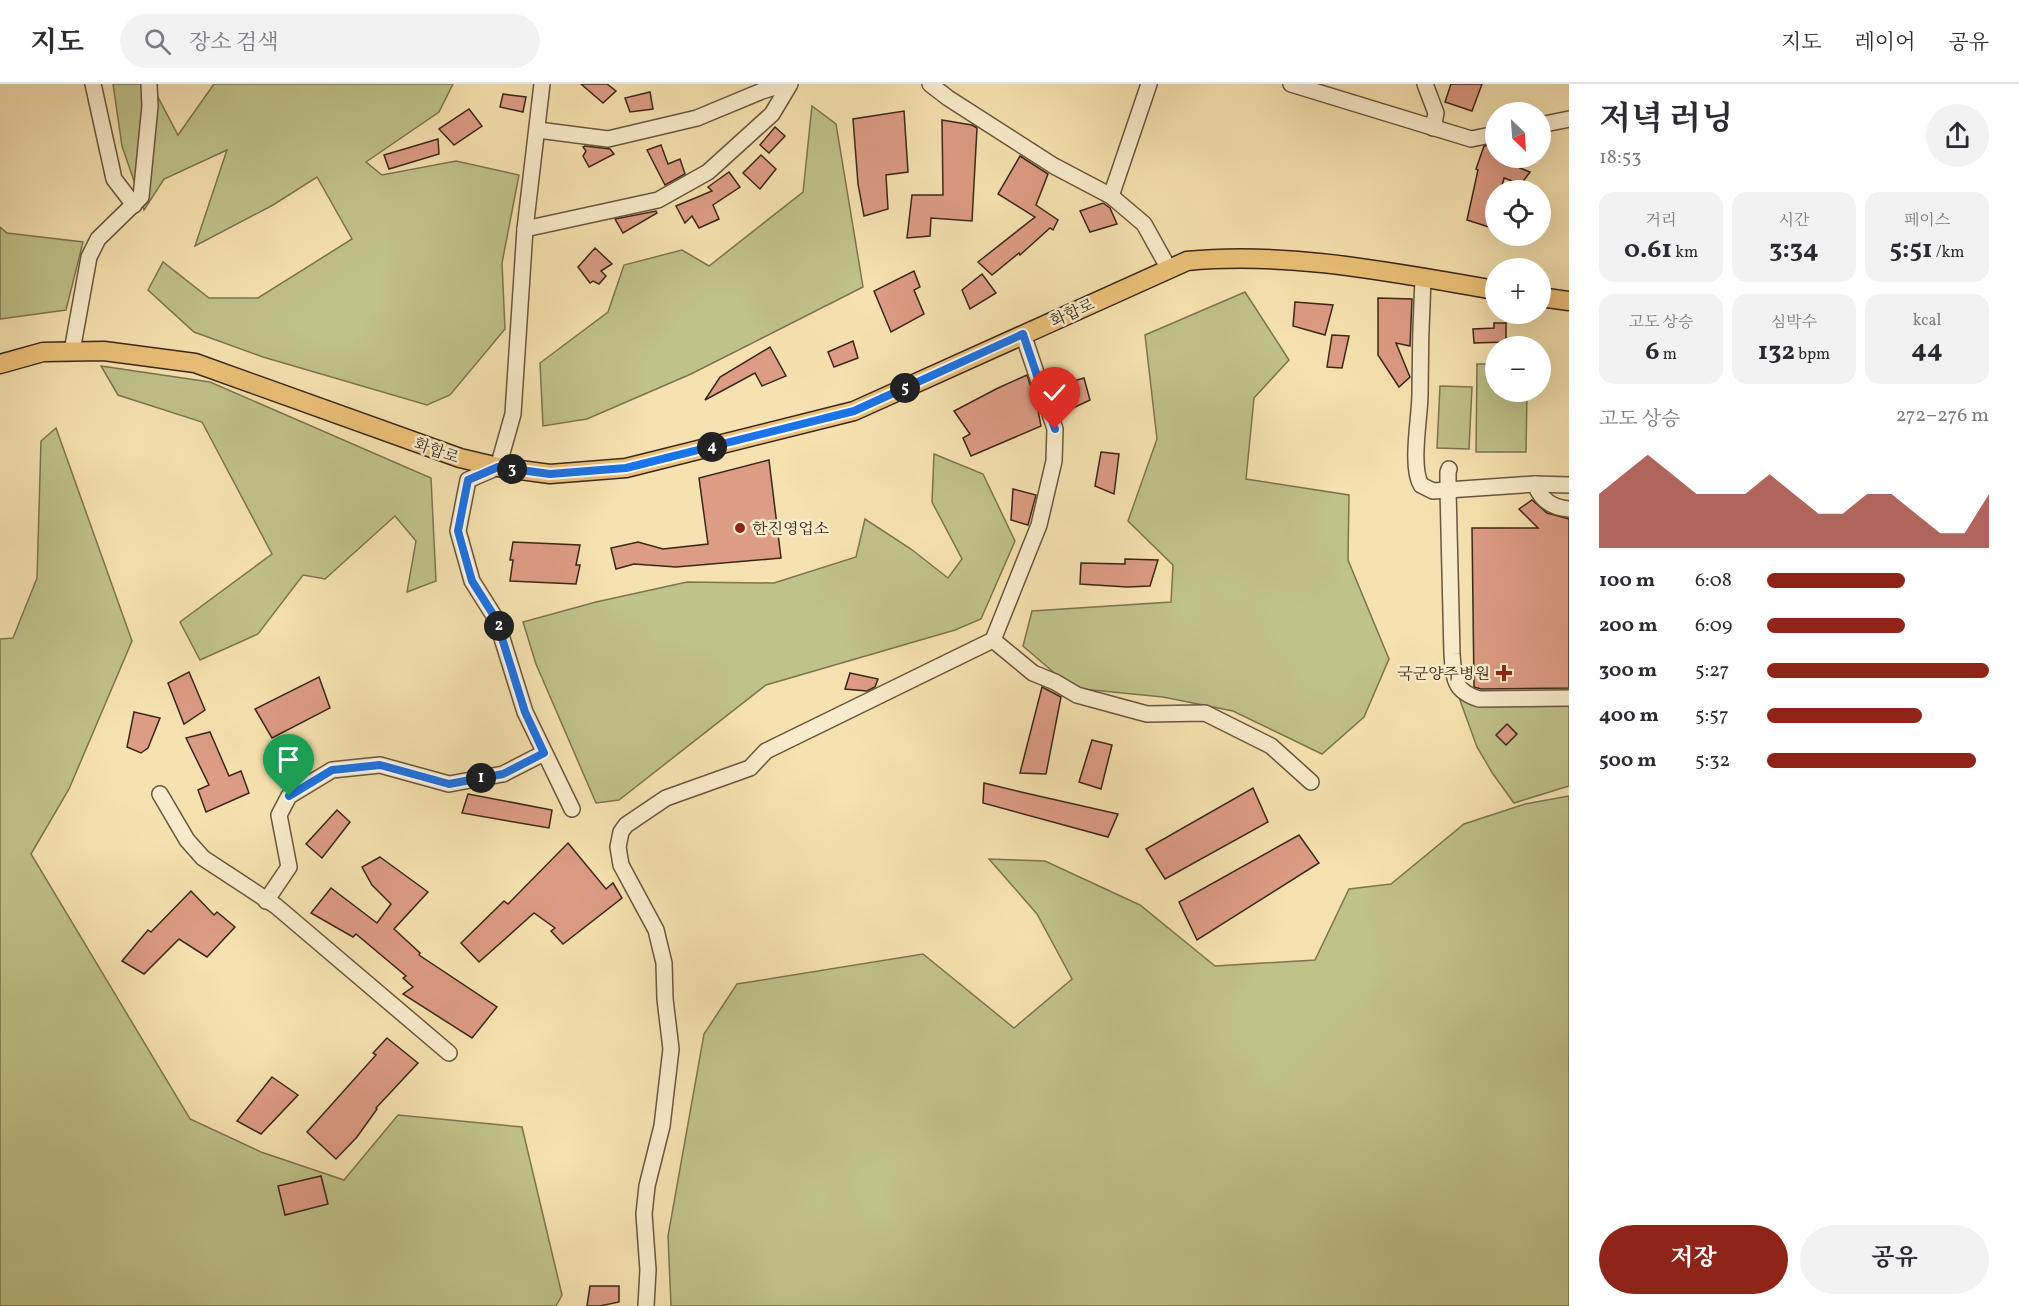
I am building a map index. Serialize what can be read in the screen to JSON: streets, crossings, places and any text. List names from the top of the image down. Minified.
{"streets":{"main road":["화합로"]},"places":{"other":["한진영업소"],"health":["국군양주병원"]},"north":"bottom right","page":{"header":"지도","search":"장소 검색","nav":["지도","레이어","공유"],"heading":["저녁 러닝","18:53"],"map_buttons":["+","−"],"stats":[["거리","0.61 km"],["시간","3:34"],["페이스","5:51 /km"],["고도 상승","6 m"],["심박수","132 bpm"],["kcal","44"]],"pins":["5","4","3","2","1"],"chart":["고도 상승","272–276 m"],"list":[{"name":"100 m","note":"6:08"},{"name":"200 m","note":"6:09"},{"name":"300 m","note":"5:27"},{"name":"400 m","note":"5:57"},{"name":"500 m","note":"5:32"}],"buttons":["저장","공유"]}}
